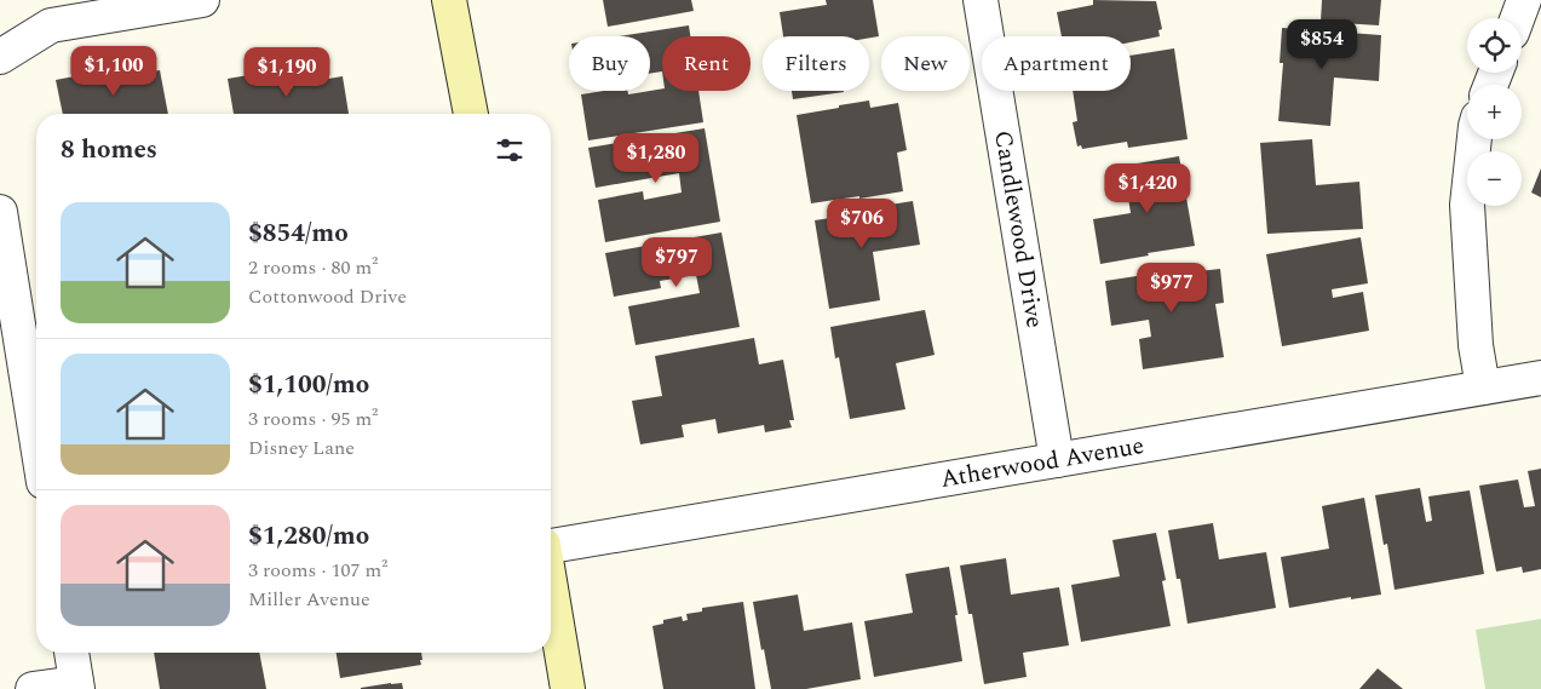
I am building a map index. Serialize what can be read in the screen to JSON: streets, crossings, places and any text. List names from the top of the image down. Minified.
{"streets":{"street":["Candlewood Drive","Atherwood Avenue"]},"crossings":[["Candlewood Drive","Atherwood Avenue"]],"page":{"map_buttons":["+","−"],"price":["$854","$1,100","$1,190","$1,280","$1,420","$706","$797","$977"],"chip":["Buy","Rent","Filters","New","Apartment"],"heading":"8 homes","list":[{"name":"$854/mo","note":"2 rooms · 80 m² · Cottonwood Drive"},{"name":"$1,100/mo","note":"3 rooms · 95 m² · Disney Lane"},{"name":"$1,280/mo","note":"3 rooms · 107 m² · Miller Avenue"}]}}
